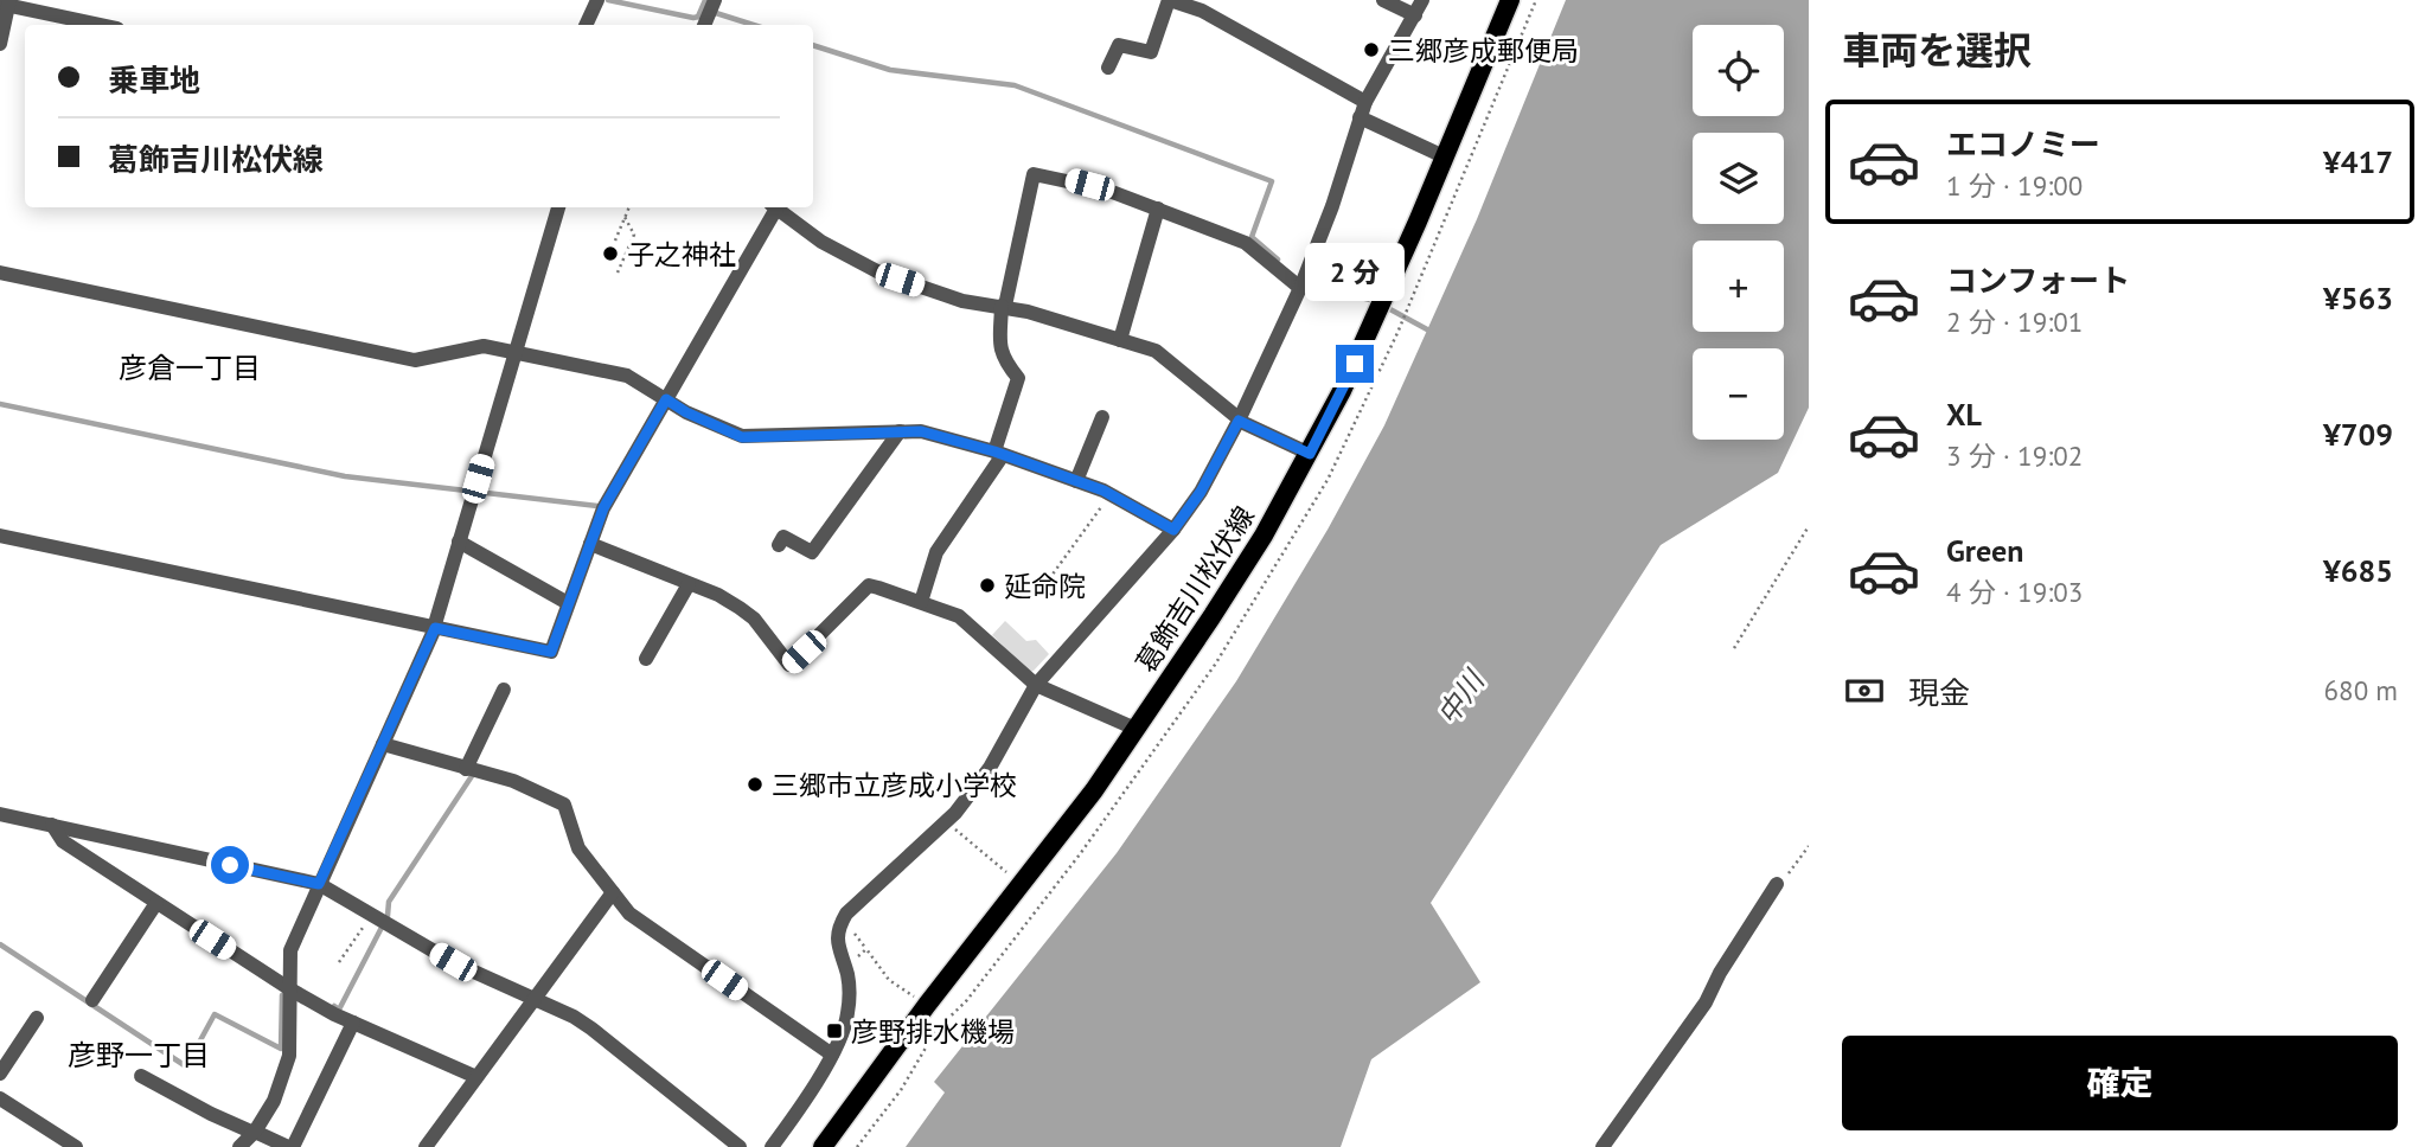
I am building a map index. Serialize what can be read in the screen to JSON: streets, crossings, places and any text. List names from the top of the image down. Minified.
{"streets":{"main road":["葛飾吉川松伏線"]},"districts":["彦倉一丁目","彦野一丁目"],"water":["中川"],"places":{"other":["三郷彦成郵便局","子之神社","延命院","三郷市立彦成小学校"],"transit":["彦野排水機場"]},"page":{"heading":"車両を選択","map_buttons":["+","−"],"banner":["乗車地","葛飾吉川松伏線"],"list":[{"name":"エコノミー","note":"1 分 · 19:00","value":"¥417"},{"name":"コンフォート","note":"2 分 · 19:01","value":"¥563"},{"name":"XL","note":"3 分 · 19:02","value":"¥709"},{"name":"Green","note":"4 分 · 19:03","value":"¥685"}],"bubble":"2 分","pay":["現金","680 m"],"buttons":"確定"}}
